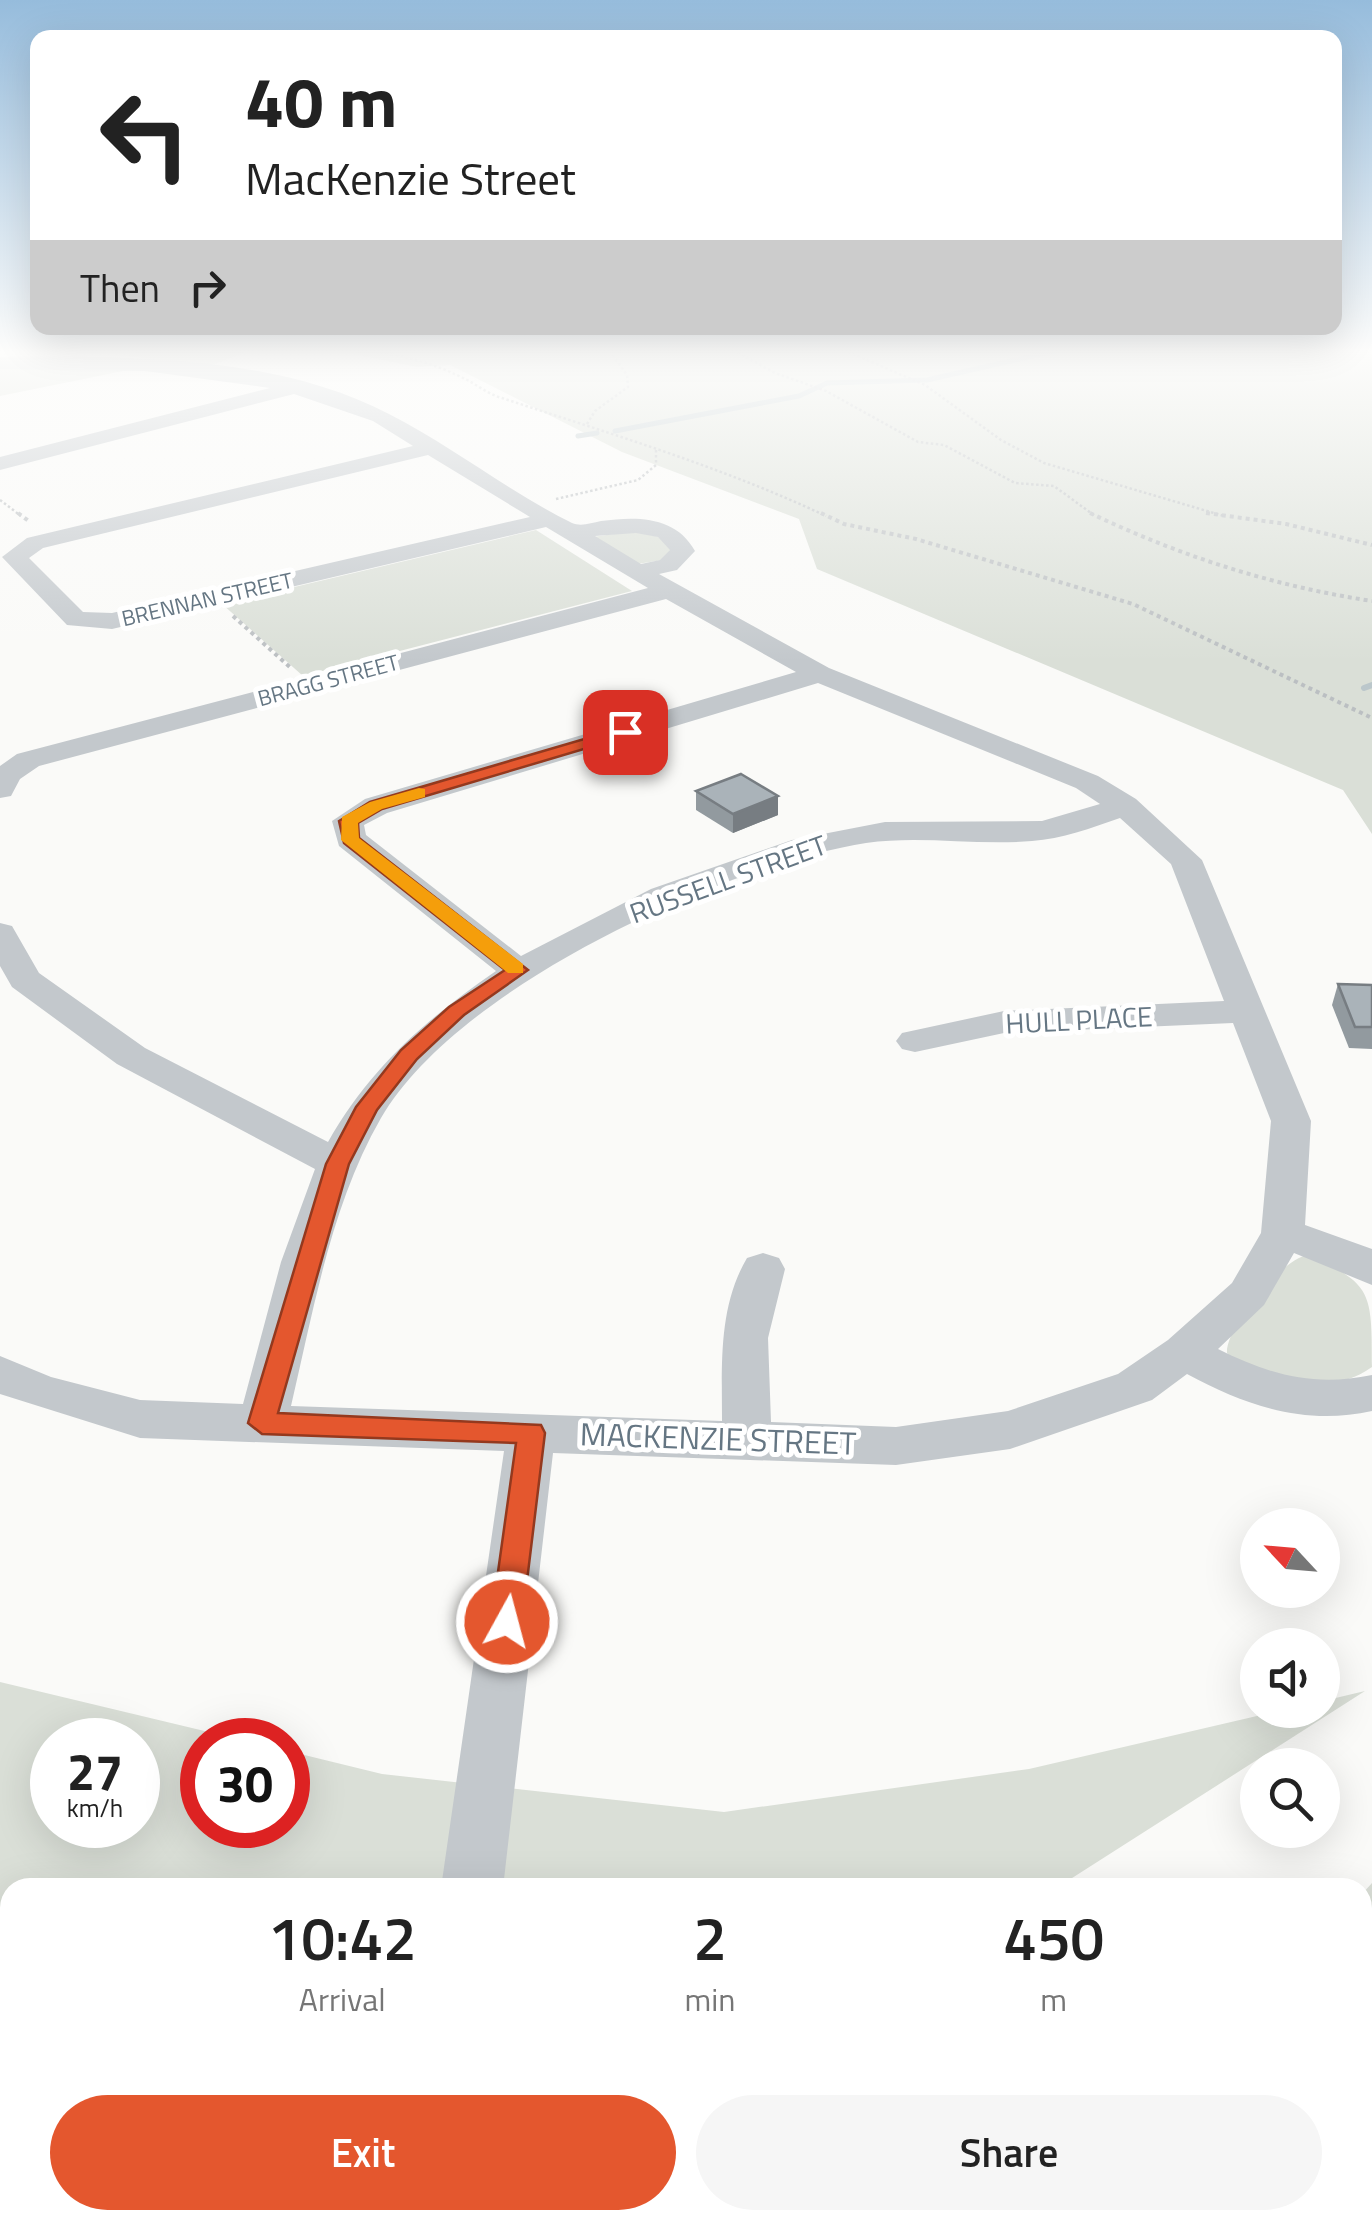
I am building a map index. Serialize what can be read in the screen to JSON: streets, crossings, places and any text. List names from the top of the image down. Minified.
{"streets":{"street":["BRENNAN STREET","BRAGG STREET","RUSSELL STREET","HULL PLACE","MACKENZIE STREET"]},"crossings":[["BRENNAN STREET","MACKENZIE STREET"],["BRAGG STREET","MACKENZIE STREET"],["RUSSELL STREET","MACKENZIE STREET"],["HULL PLACE","MACKENZIE STREET"]],"north":"top left","page":{"turn":["40 m","MacKenzie Street"],"then":"Then","speed":"27 km/h","limit":"30","eta":["10:42","Arrival","2","min","450","m"],"buttons":["Exit","Share"]}}
